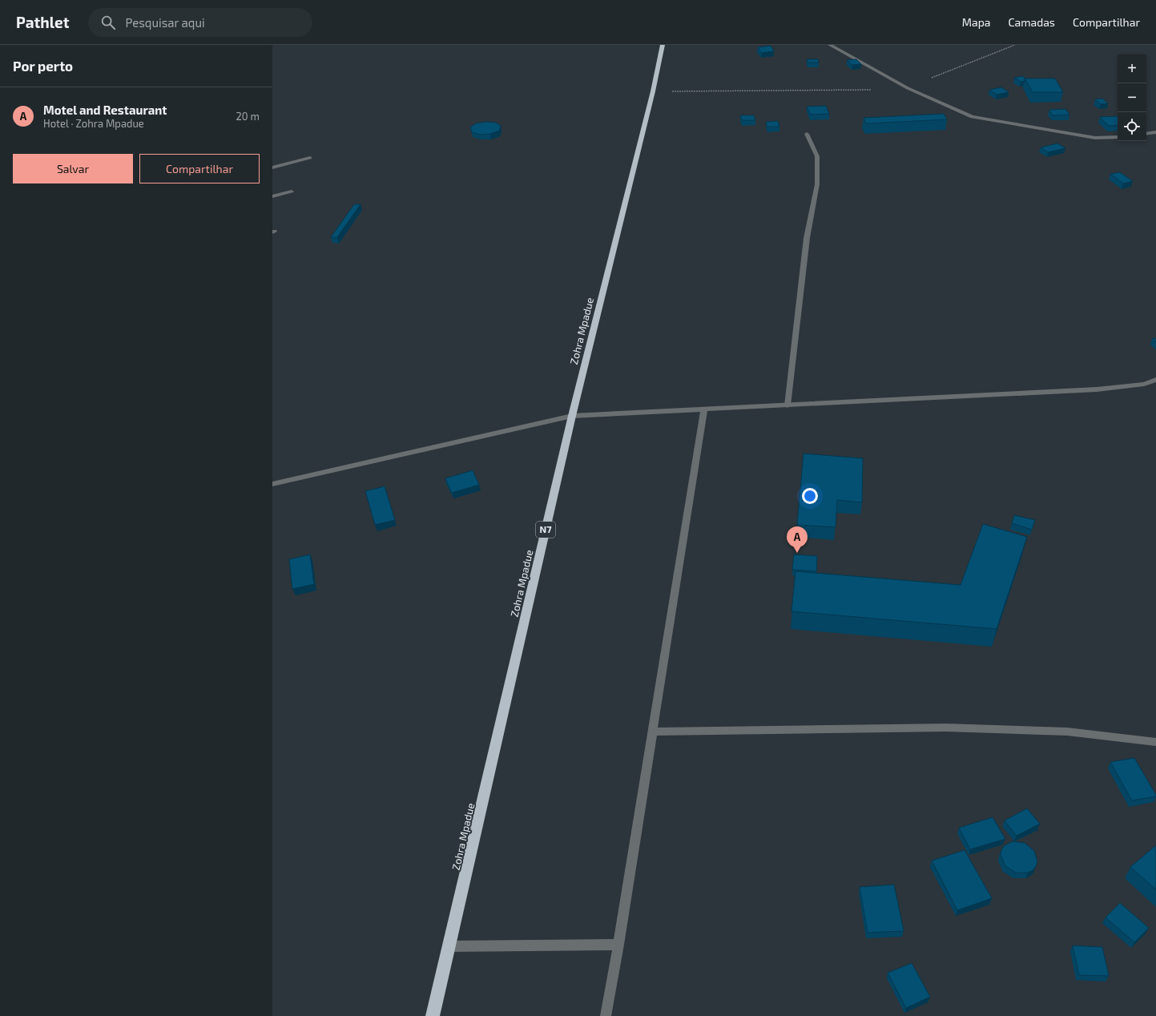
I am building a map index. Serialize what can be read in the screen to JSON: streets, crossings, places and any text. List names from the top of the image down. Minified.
{"streets":{"highway":["Zohra Mpadue","N7"]},"page":{"header":"Pathlet","search":"Pesquisar aqui","nav":["Mapa","Camadas","Compartilhar"],"heading":"Por perto","map_buttons":["+","−"],"list":[{"mark":"A","name":"Motel and Restaurant","note":"Hotel · Zohra Mpadue","value":"20 m"}],"buttons":["Salvar","Compartilhar"],"pins":"A"}}
